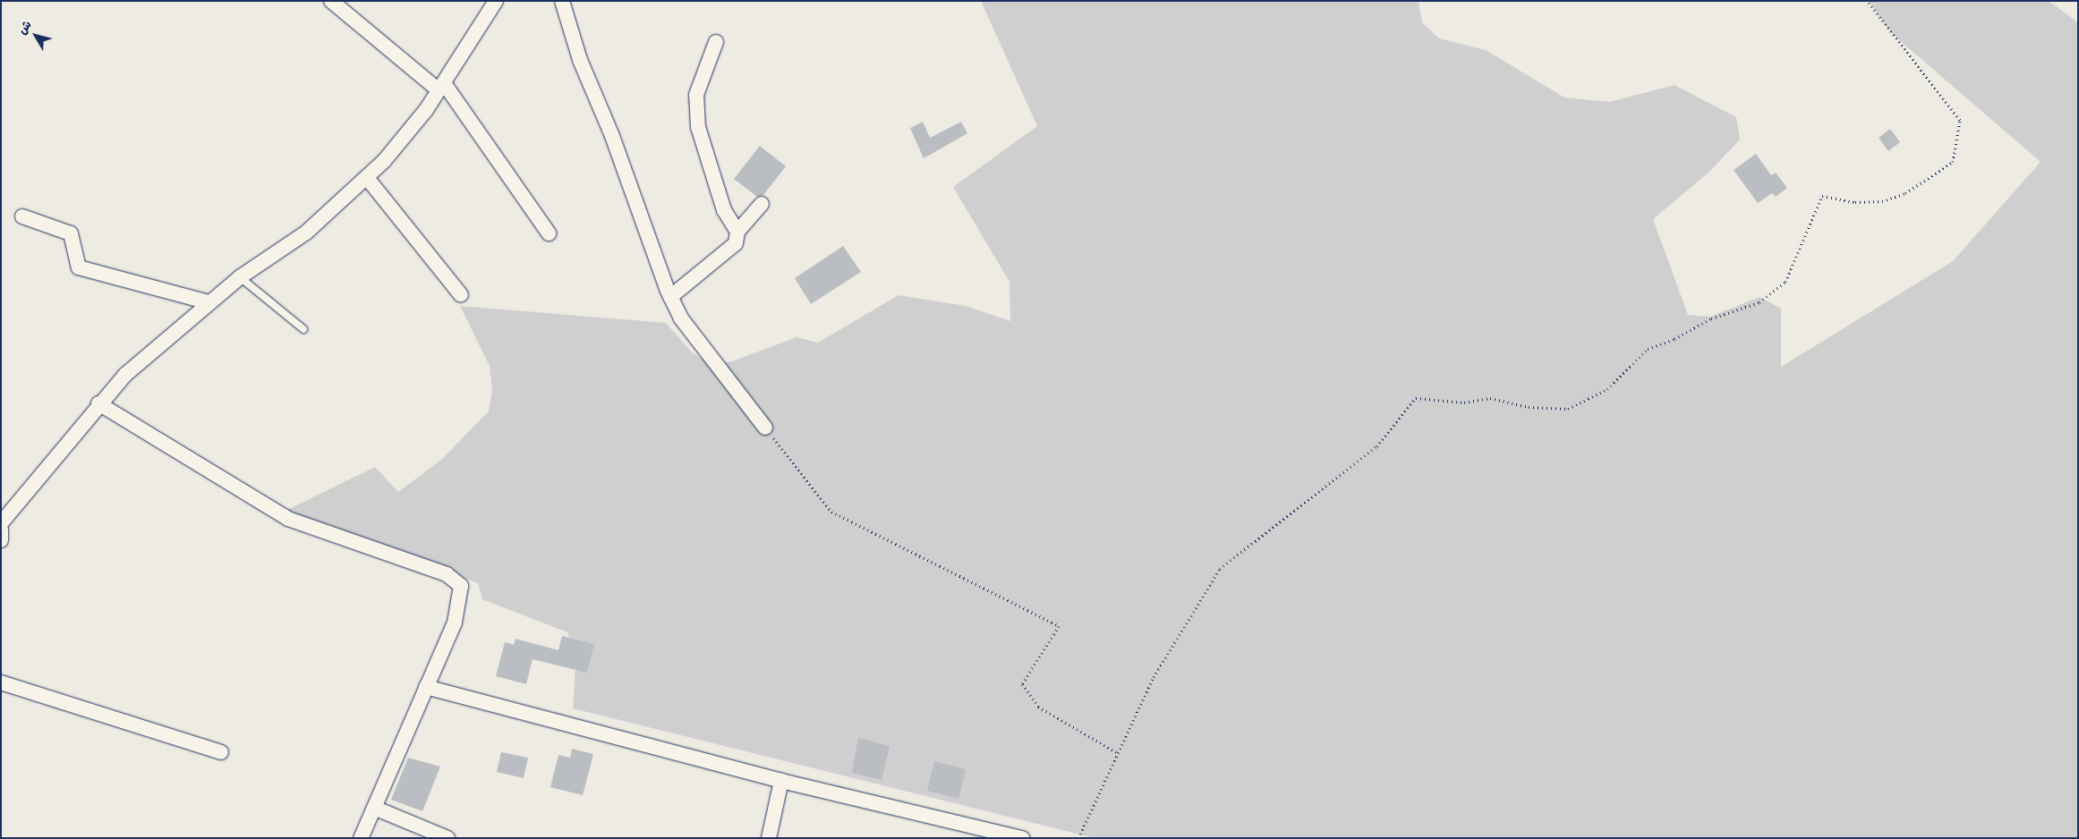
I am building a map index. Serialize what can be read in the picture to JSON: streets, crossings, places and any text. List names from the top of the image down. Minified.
{"north":"top left"}
